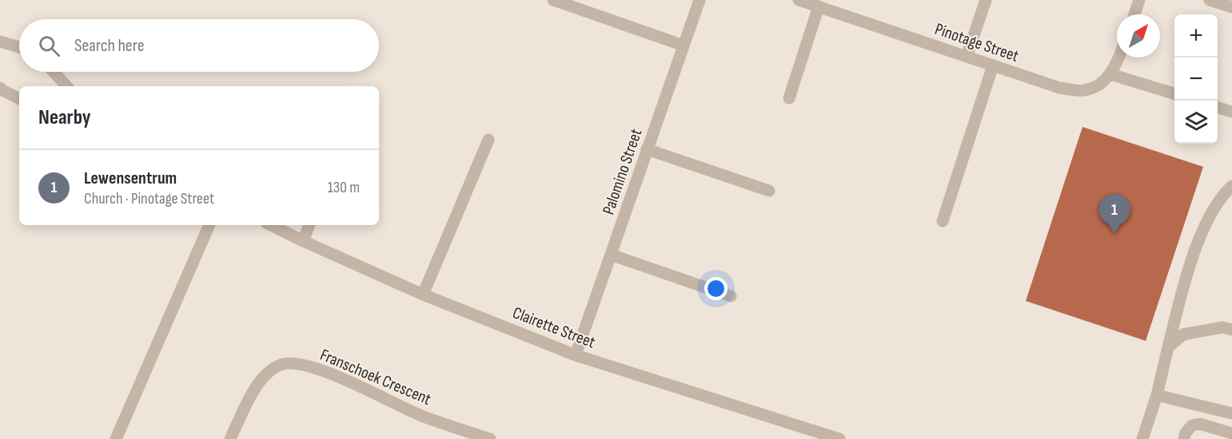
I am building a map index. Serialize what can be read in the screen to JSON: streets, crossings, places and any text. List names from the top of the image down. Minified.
{"streets":{"street":["Pinotage Street","Palomino Street","Clairette Street","Franschoek Crescent"]},"crossings":[["Palomino Street","Clairette Street"]],"north":"top right","page":{"map_buttons":["+","−"],"search":"Search here","heading":"Nearby","list":[{"mark":"1","name":"Lewensentrum","note":"Church · Pinotage Street","value":"130 m"}],"pins":"1"}}
